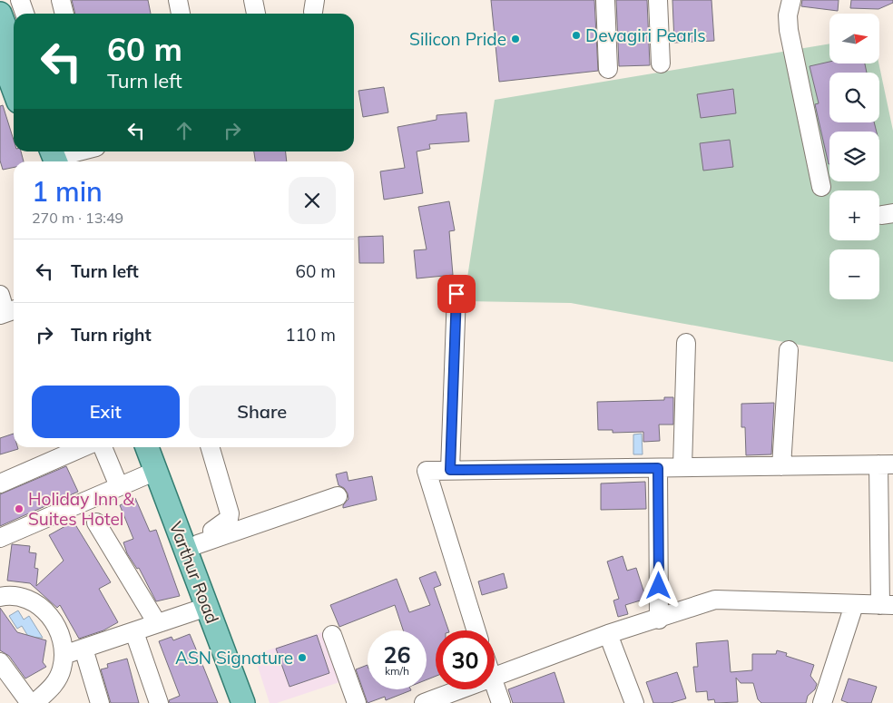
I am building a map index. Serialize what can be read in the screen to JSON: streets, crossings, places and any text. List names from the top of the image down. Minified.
{"streets":{"main road":["Varthur Road"]},"places":["Devagiri Pearls","Silicon Pride","Holiday Inn & Suites Hotel","ASN Signature"],"north":"right","page":{"map_buttons":["+","−"],"turn":["60 m","Turn left"],"heading":["1 min","270 m · 13:49"],"list":[{"name":"Turn left","value":"60 m"},{"name":"Turn right","value":"110 m"}],"buttons":["Exit","Share"],"speed":"26 km/h","limit":"30"}}
